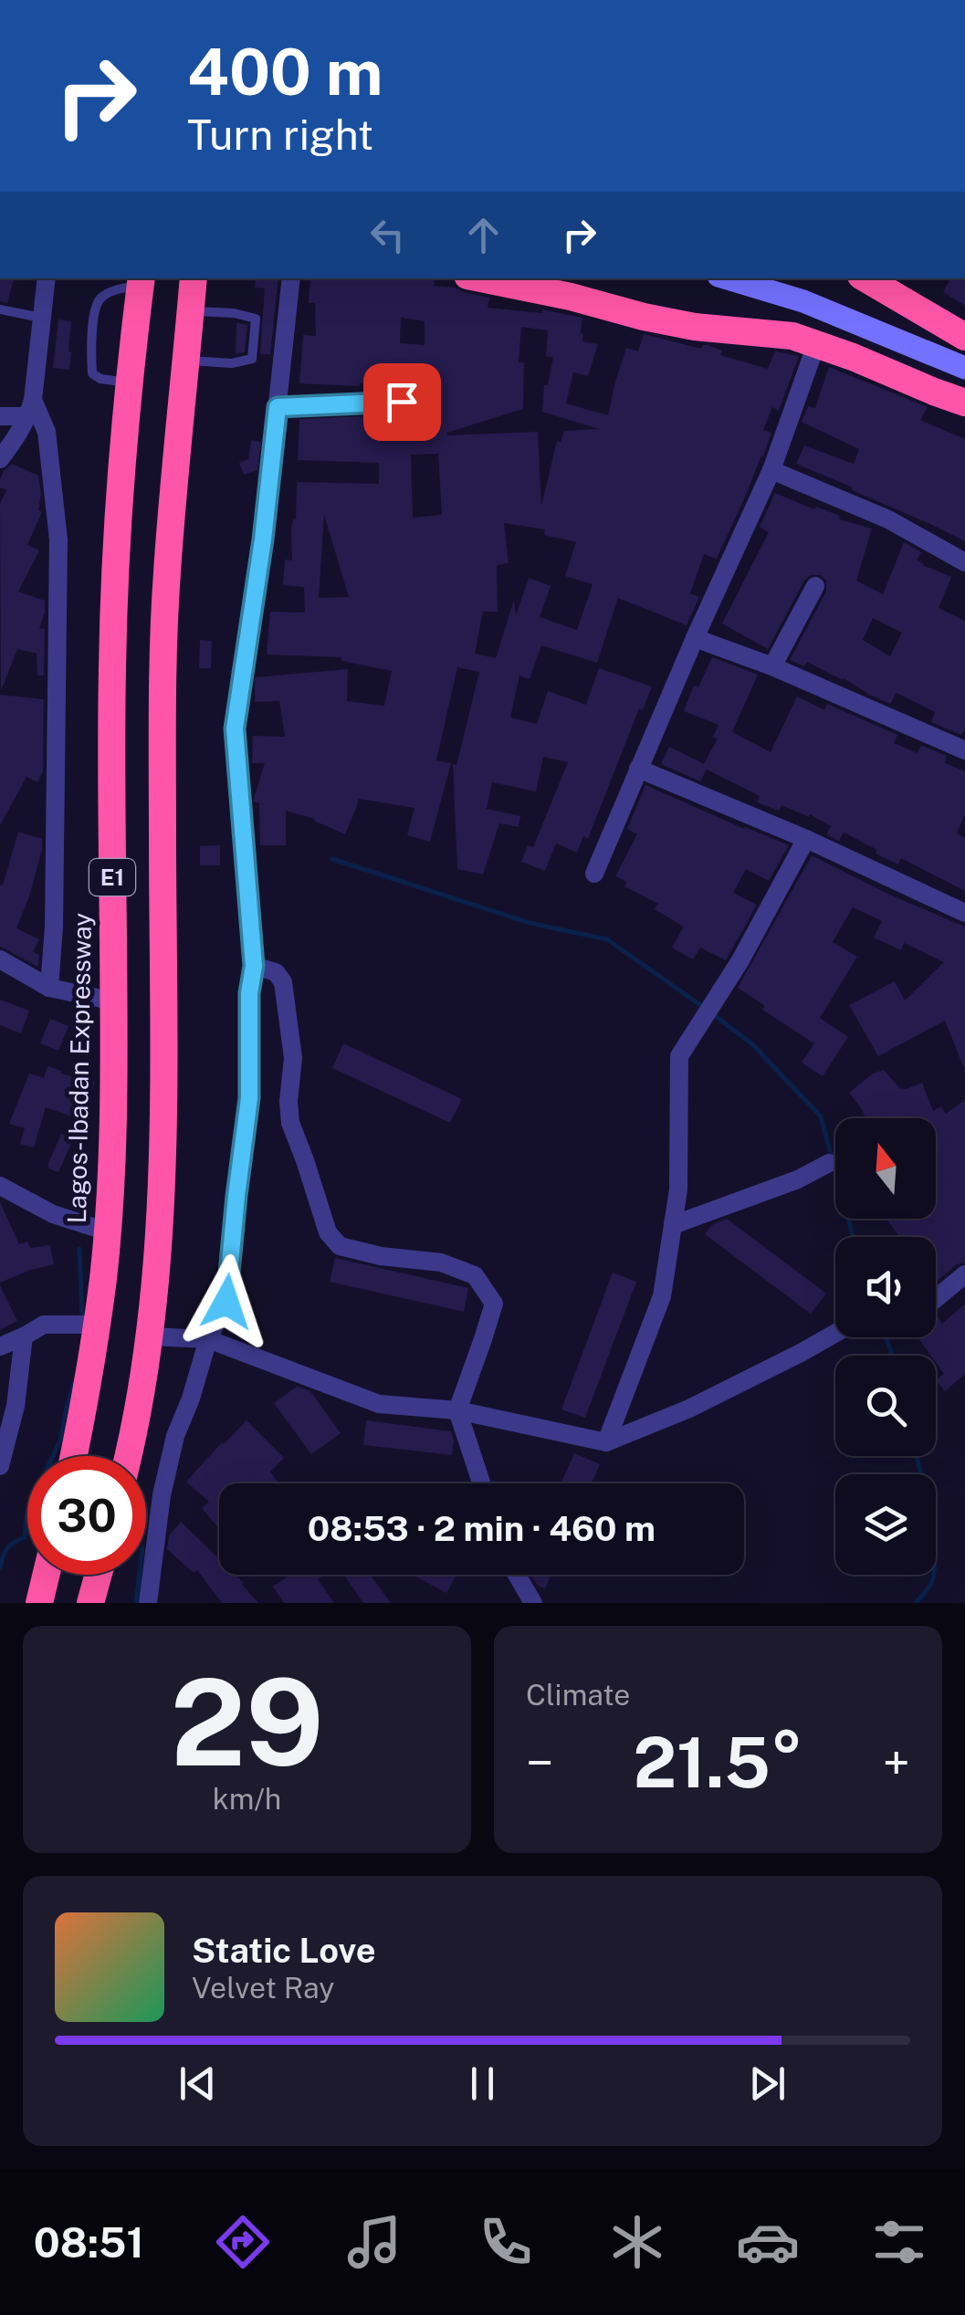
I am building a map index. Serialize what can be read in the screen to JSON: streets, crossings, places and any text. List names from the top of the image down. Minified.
{"streets":{"highway":["E1","Lagos-Ibadan Expressway"]},"north":"top","page":{"turn":["400 m","Turn right"],"limit":"30","trip":"08:53 · 2 min · 460 m","tile":[["29","km/h"],"Climate"],"heat":["−","21.5°","+"],"song":["Static Love","Velvet Ray"],"tabs":"08:51"}}
